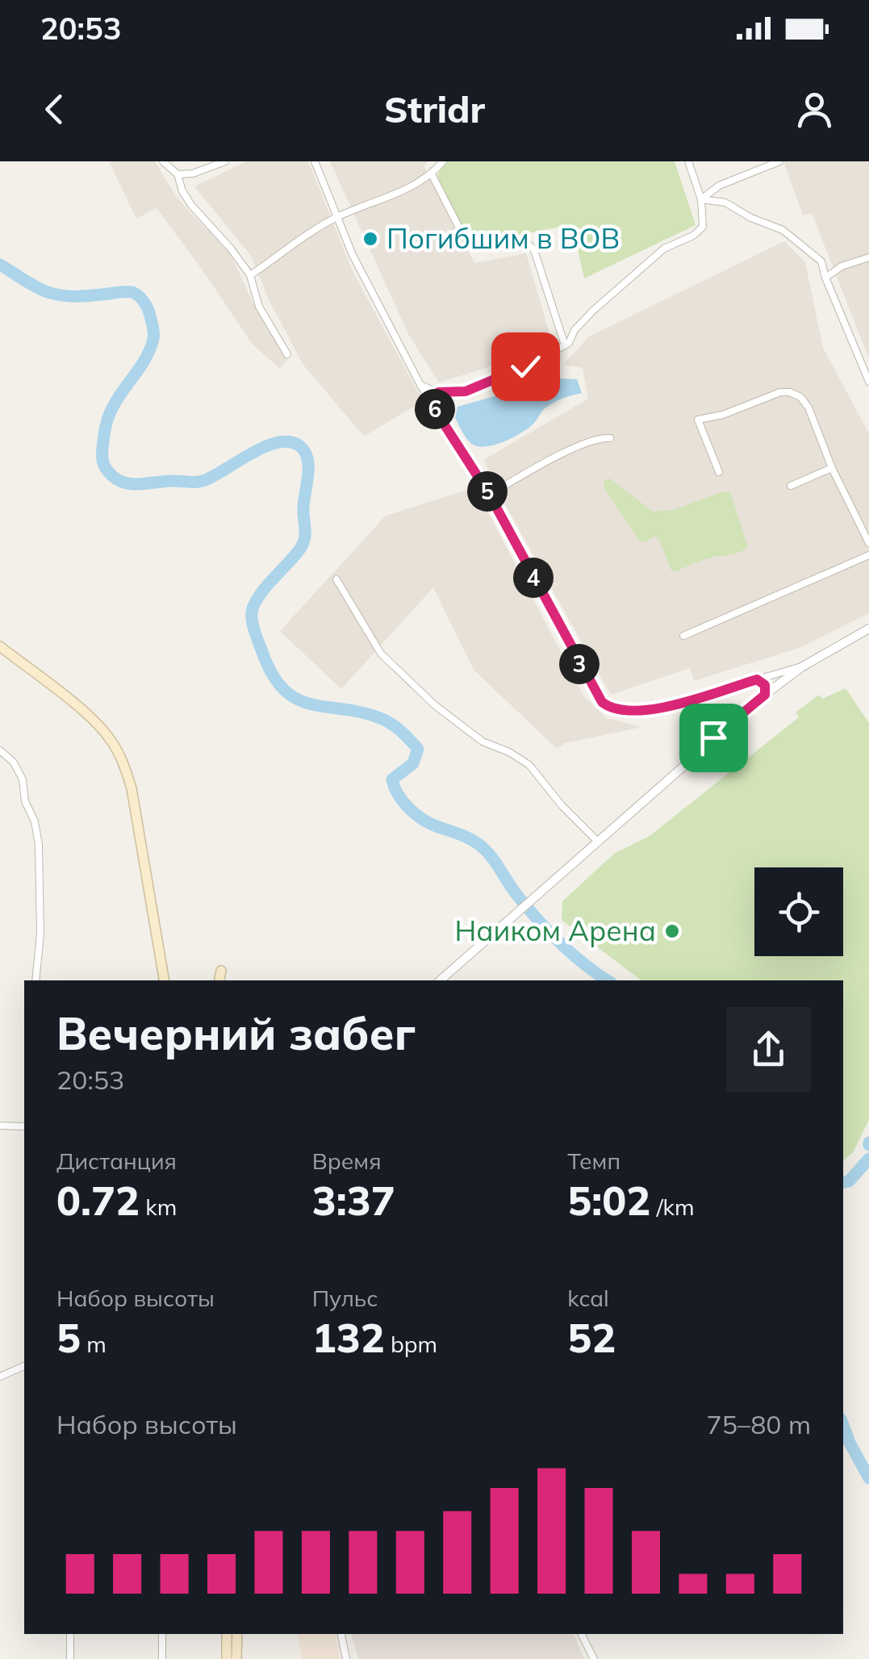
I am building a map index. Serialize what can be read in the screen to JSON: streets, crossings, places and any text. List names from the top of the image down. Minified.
{"places":["Погибшим в ВОВ","Наиком Арена"],"page":{"status":"20:53","header":"Stridr","pins":["6","5","4","3"],"heading":["Вечерний забег","20:53"],"stats":[["Дистанция","0.72 km"],["Время","3:37"],["Темп","5:02 /km"],["Набор высоты","5 m"],["Пульс","132 bpm"],["kcal","52"]],"chart":["Набор высоты","75–80 m"]}}
